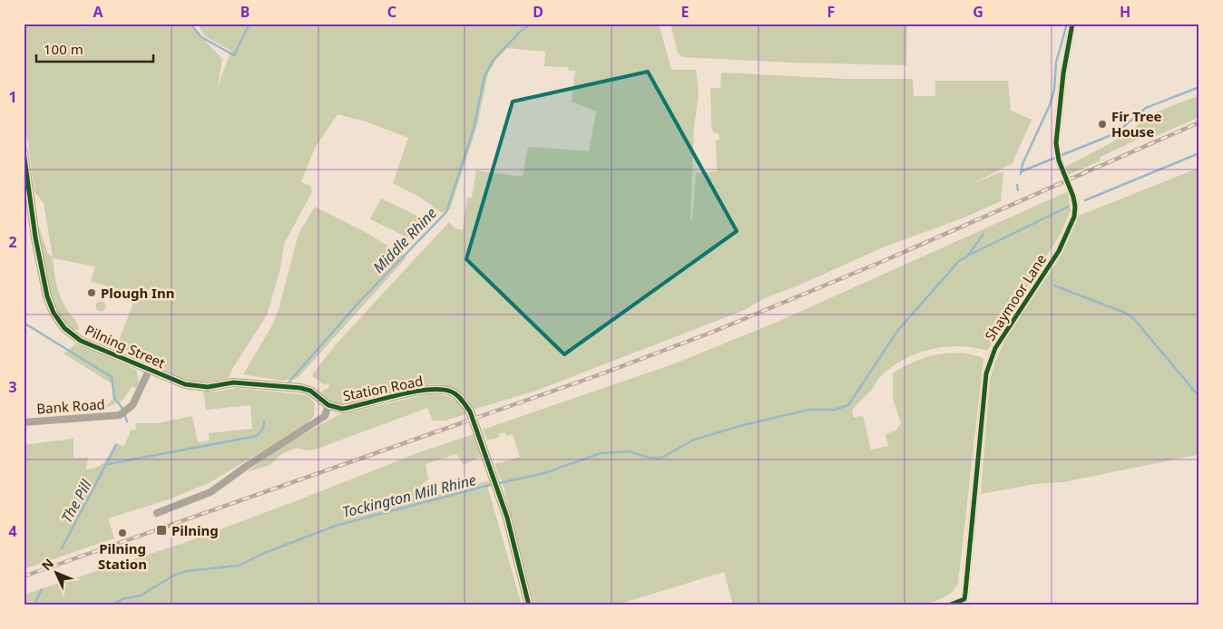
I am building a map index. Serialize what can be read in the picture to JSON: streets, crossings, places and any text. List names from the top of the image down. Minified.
{"streets":{"street":["Shaymoor Lane","Pilning Street","Station Road","Bank Road"]},"crossings":[["Pilning Street","Station Road"],["Pilning Street","Bank Road"]],"water":["Middle Rhine","Tockington Mill Rhine","The Pill"],"places":{"other":["Fir Tree House","Plough Inn","Pilning Station"],"transit":["Pilning"]},"scale_bar":"100 m","north":"top left","grid":{"columns":["A","B","C","D","E","F","G","H"],"rows":["1","2","3","4"]}}
